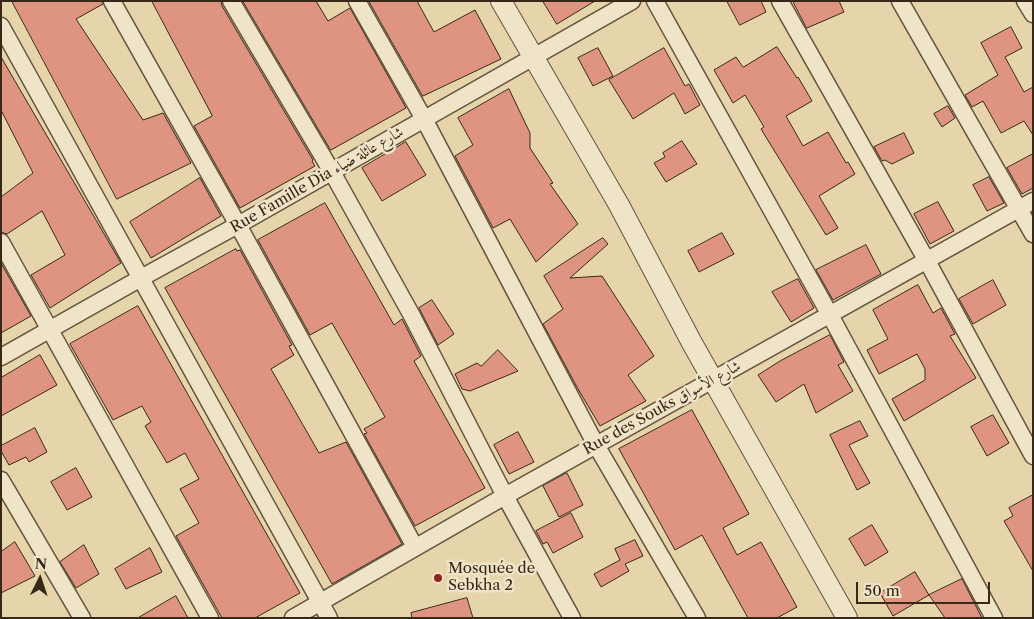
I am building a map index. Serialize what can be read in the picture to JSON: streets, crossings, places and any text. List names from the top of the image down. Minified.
{"streets":{"street":["Rue Famille Dia شارع عائلة ضياء","Rue des Souks شارع الأسواق"]},"places":["Mosquée de Sebkha 2"],"scale_bar":"50 m","north":"top"}
